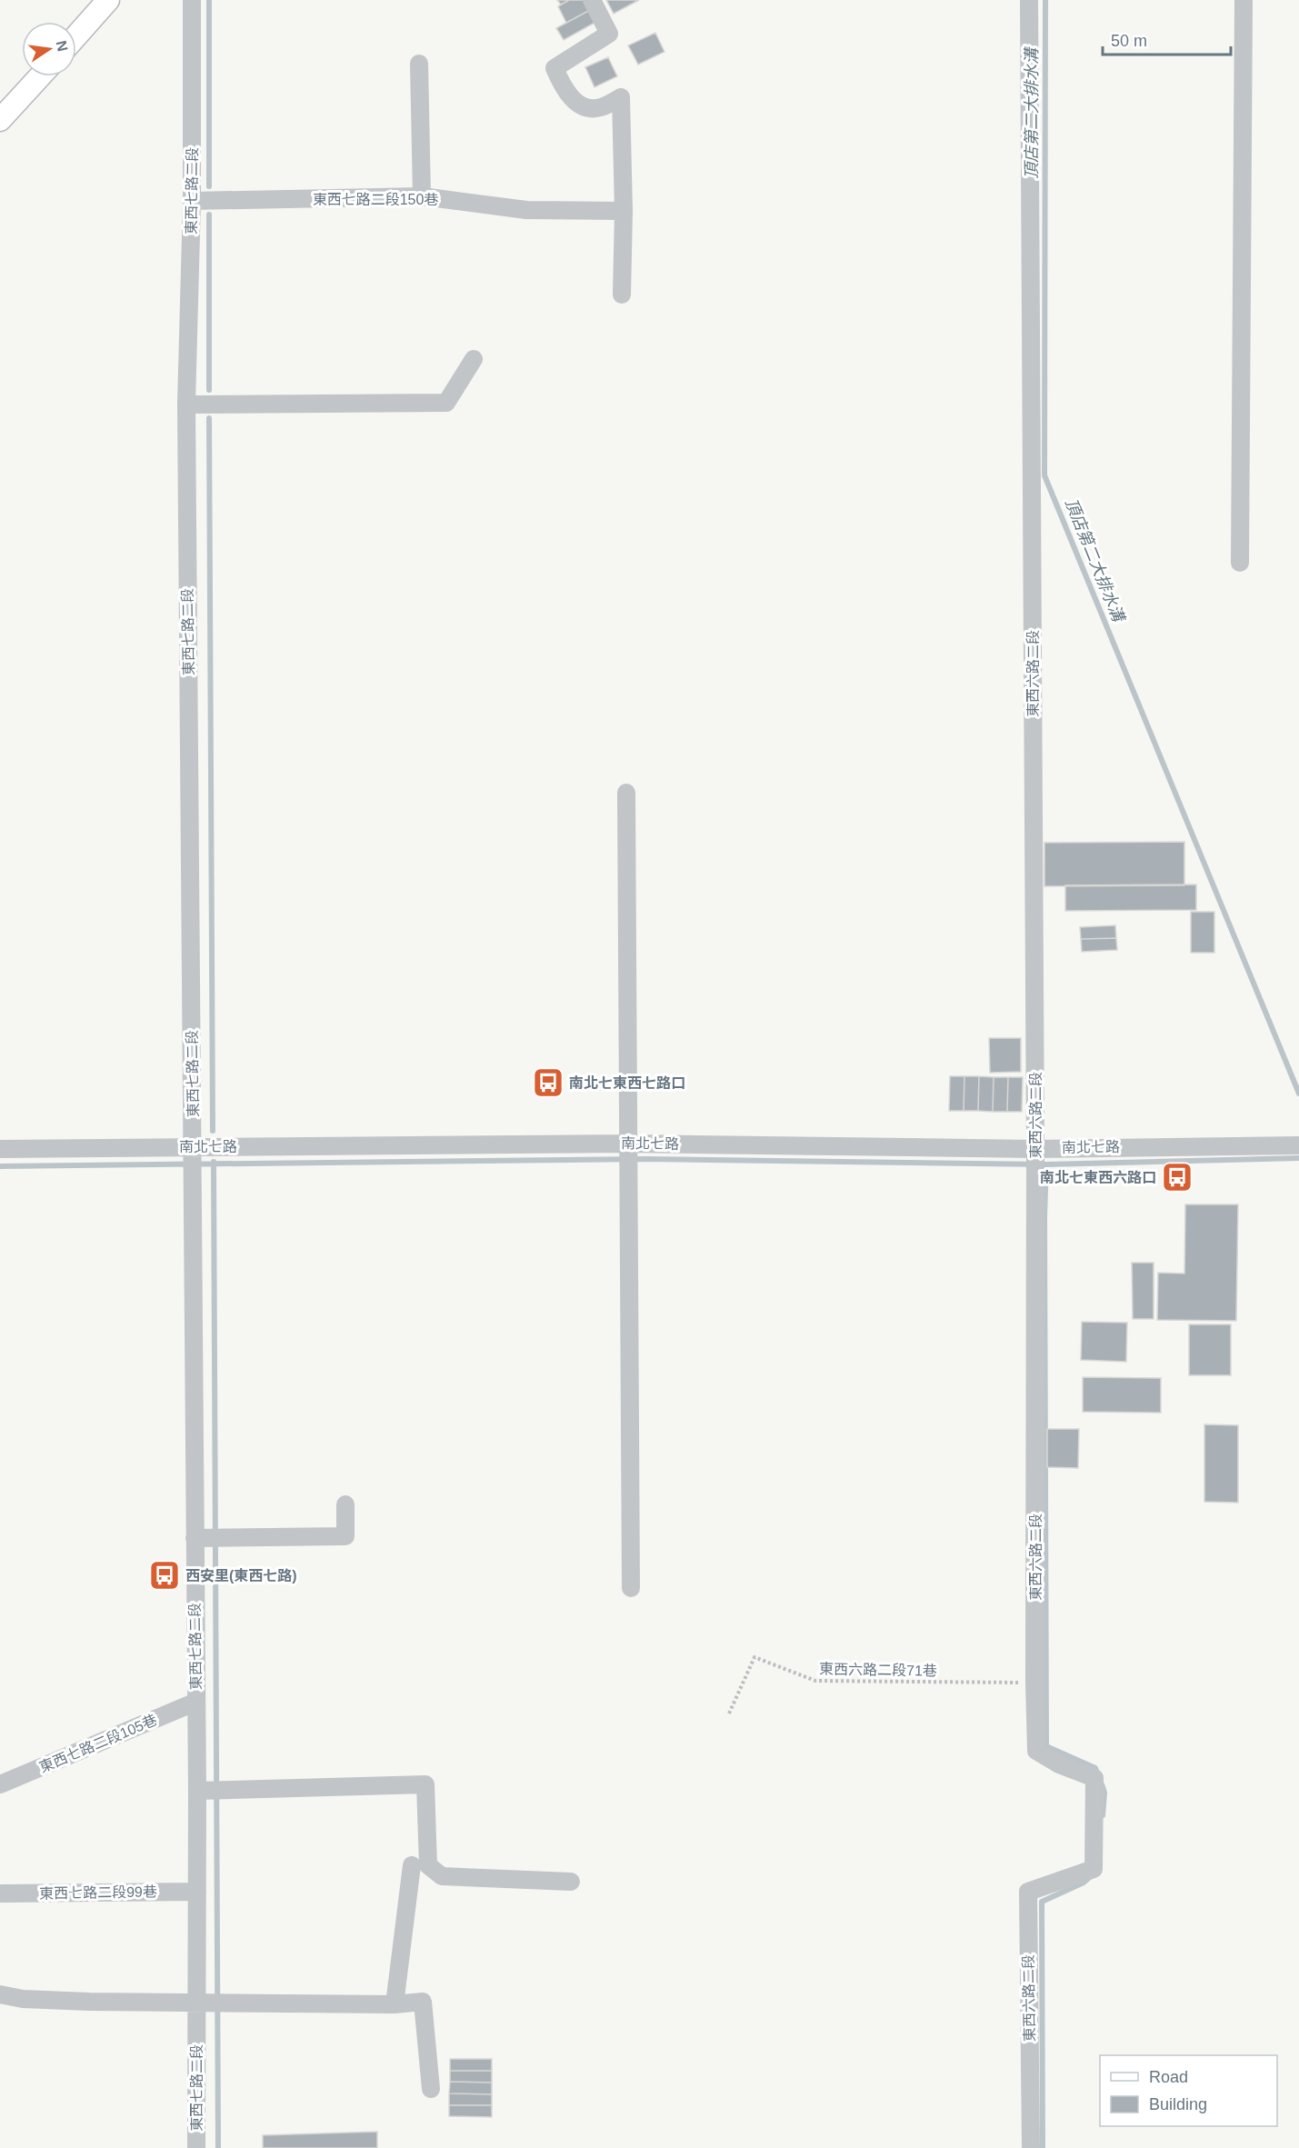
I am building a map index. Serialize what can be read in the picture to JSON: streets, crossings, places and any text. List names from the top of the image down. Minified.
{"streets":{"street":["東西七路二段","東西七路二段150巷","東西六路二段","南北七路","東西七路二段105巷","東西七路二段99巷"],"path":["東西六路二段71巷"]},"crossings":[["東西七路二段","東西七路二段150巷"],["東西七路二段","南北七路"],["東西七路二段","東西七路二段105巷"],["東西七路二段","東西七路二段99巷"],["東西六路二段","南北七路"],["東西六路二段","東西六路二段71巷"]],"water":["頂店第二大排水溝"],"places":{"bus stop":["南北七東西七路口","南北七東西六路口","西安里(東西七路)"]},"legend":["Road","Building"],"scale_bar":"50 m","north":"right"}
